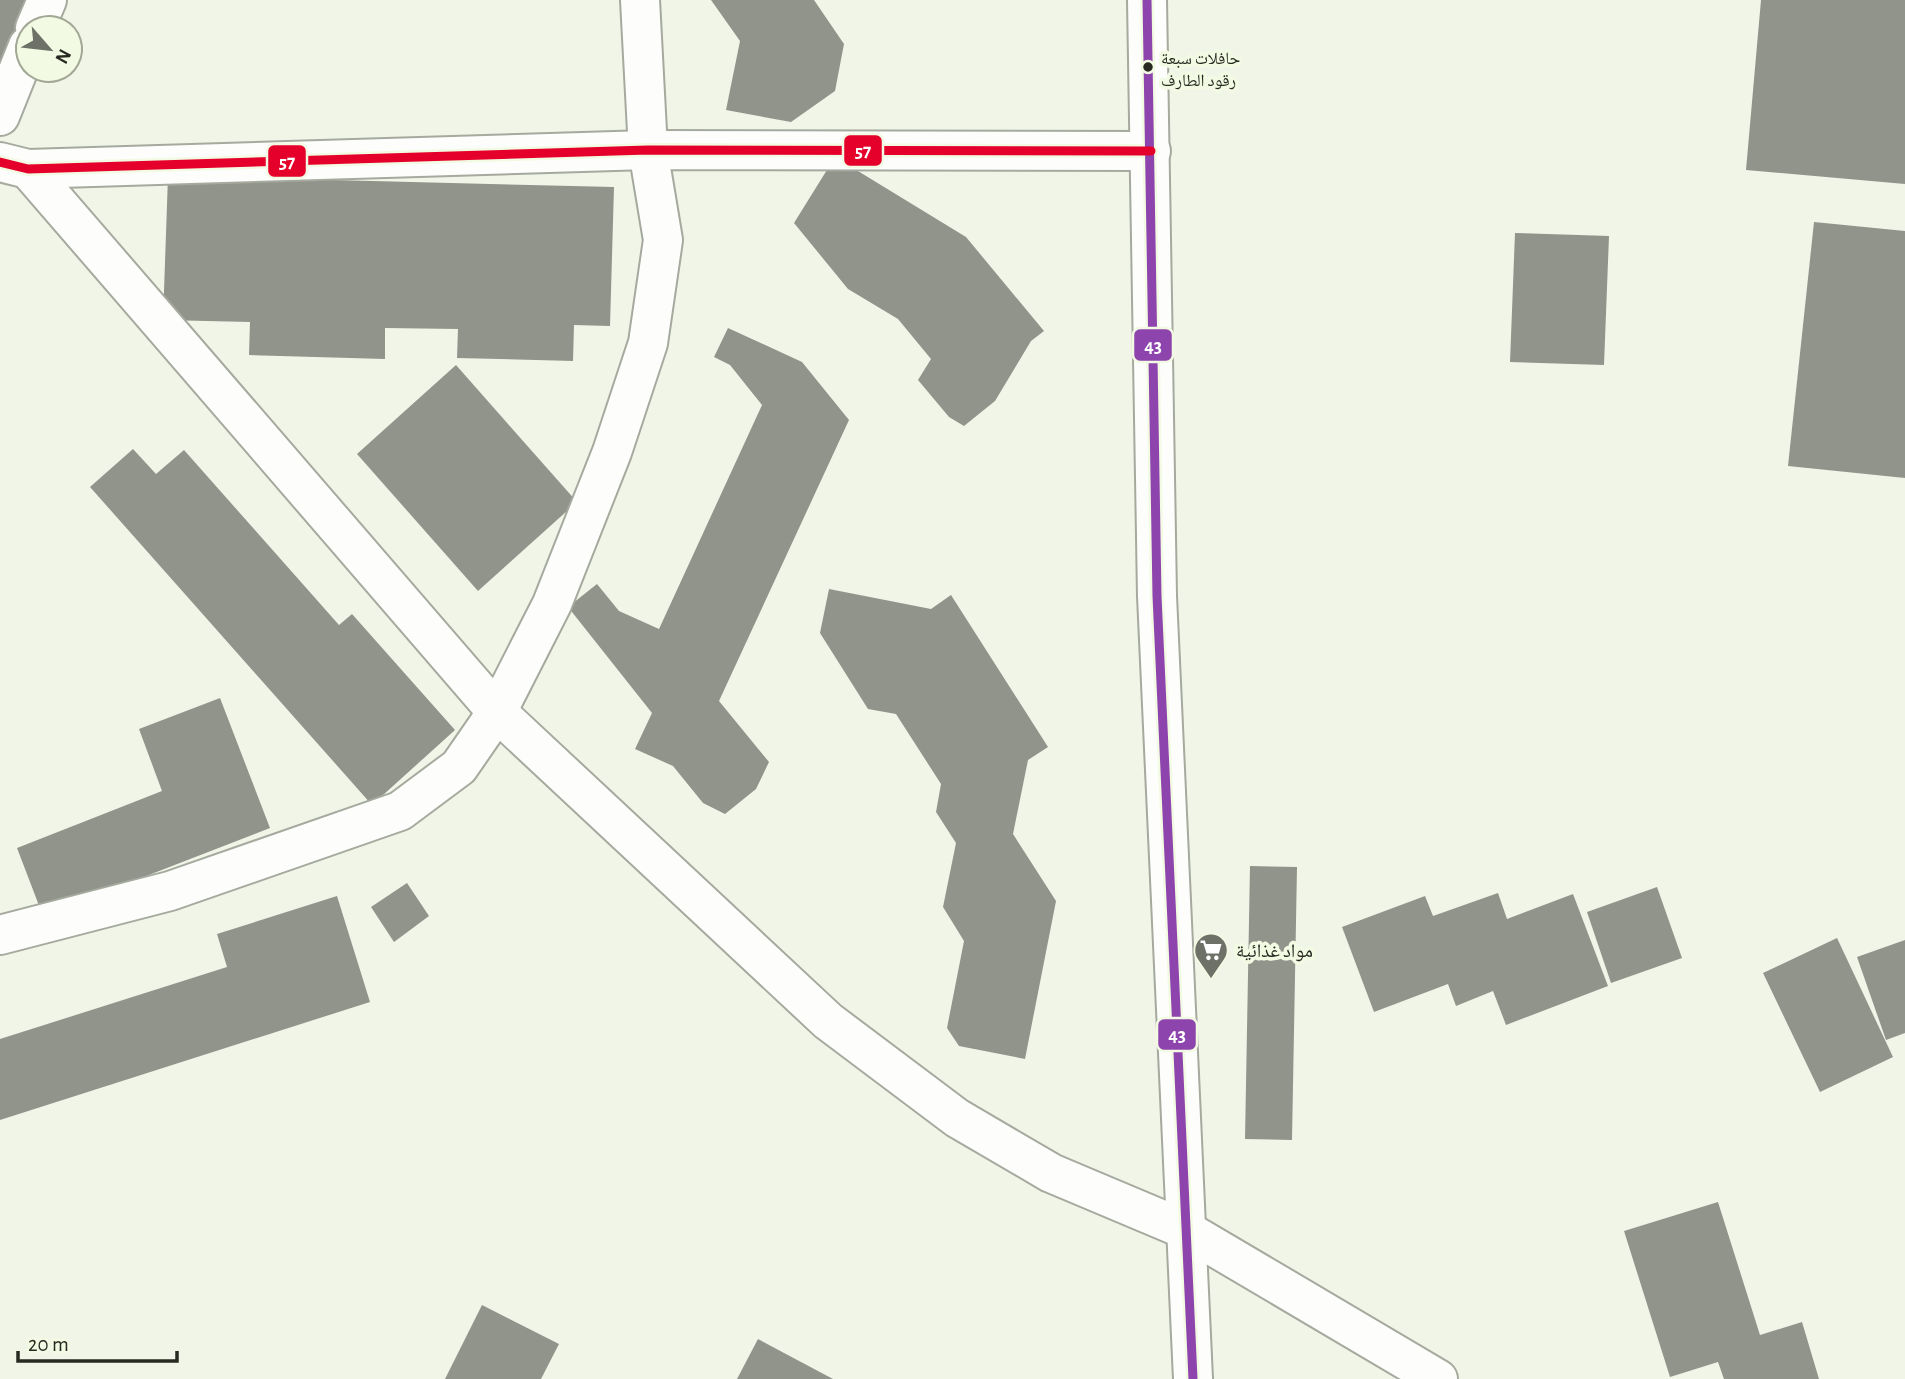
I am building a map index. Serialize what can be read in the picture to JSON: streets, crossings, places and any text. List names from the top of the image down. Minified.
{"places":{"other":["حافلات سبعة رقود الطارف"],"supermarket":["مواد غذائية"]},"lines":["transit line 43","transit line 57"],"scale_bar":"20 m","north":"bottom right"}
